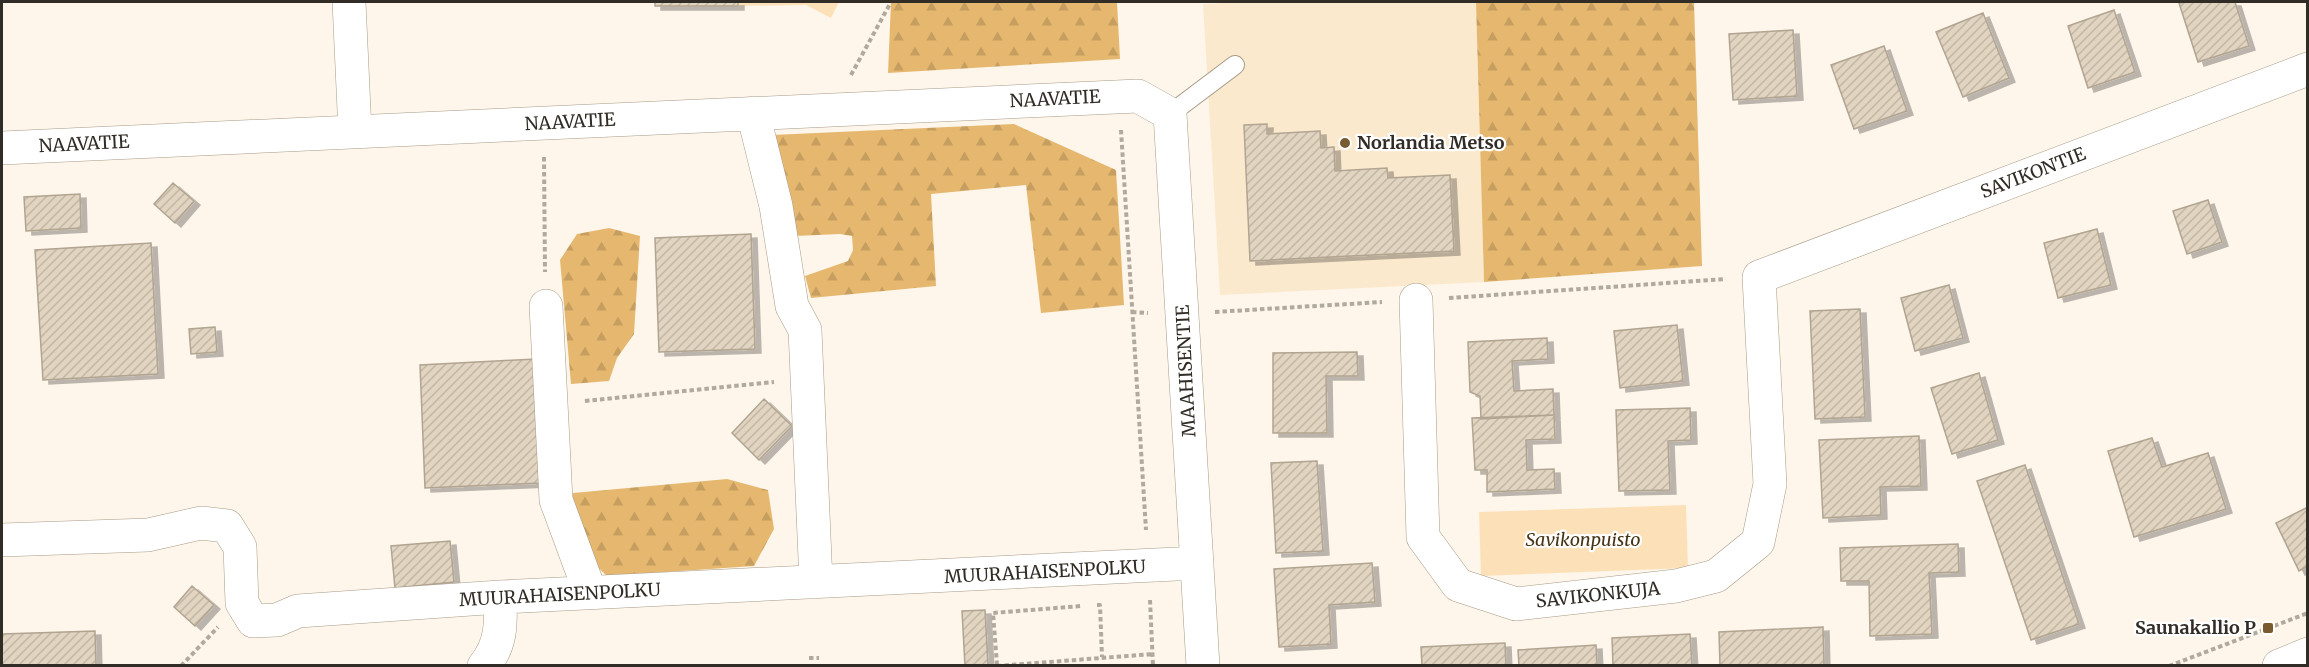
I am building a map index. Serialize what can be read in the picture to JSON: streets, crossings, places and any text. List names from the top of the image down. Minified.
{"streets":{"street":["NAAVATIE","SAVIKONTIE","MAAHISENTIE","MUURAHAISENPOLKU","SAVIKONKUJA"]},"crossings":[["SAVIKONTIE","SAVIKONKUJA"],["MAAHISENTIE","MUURAHAISENPOLKU"]],"parks":["Savikonpuisto"],"places":{"other":["Norlandia Metso"],"transit":["Saunakallio P"]}}
